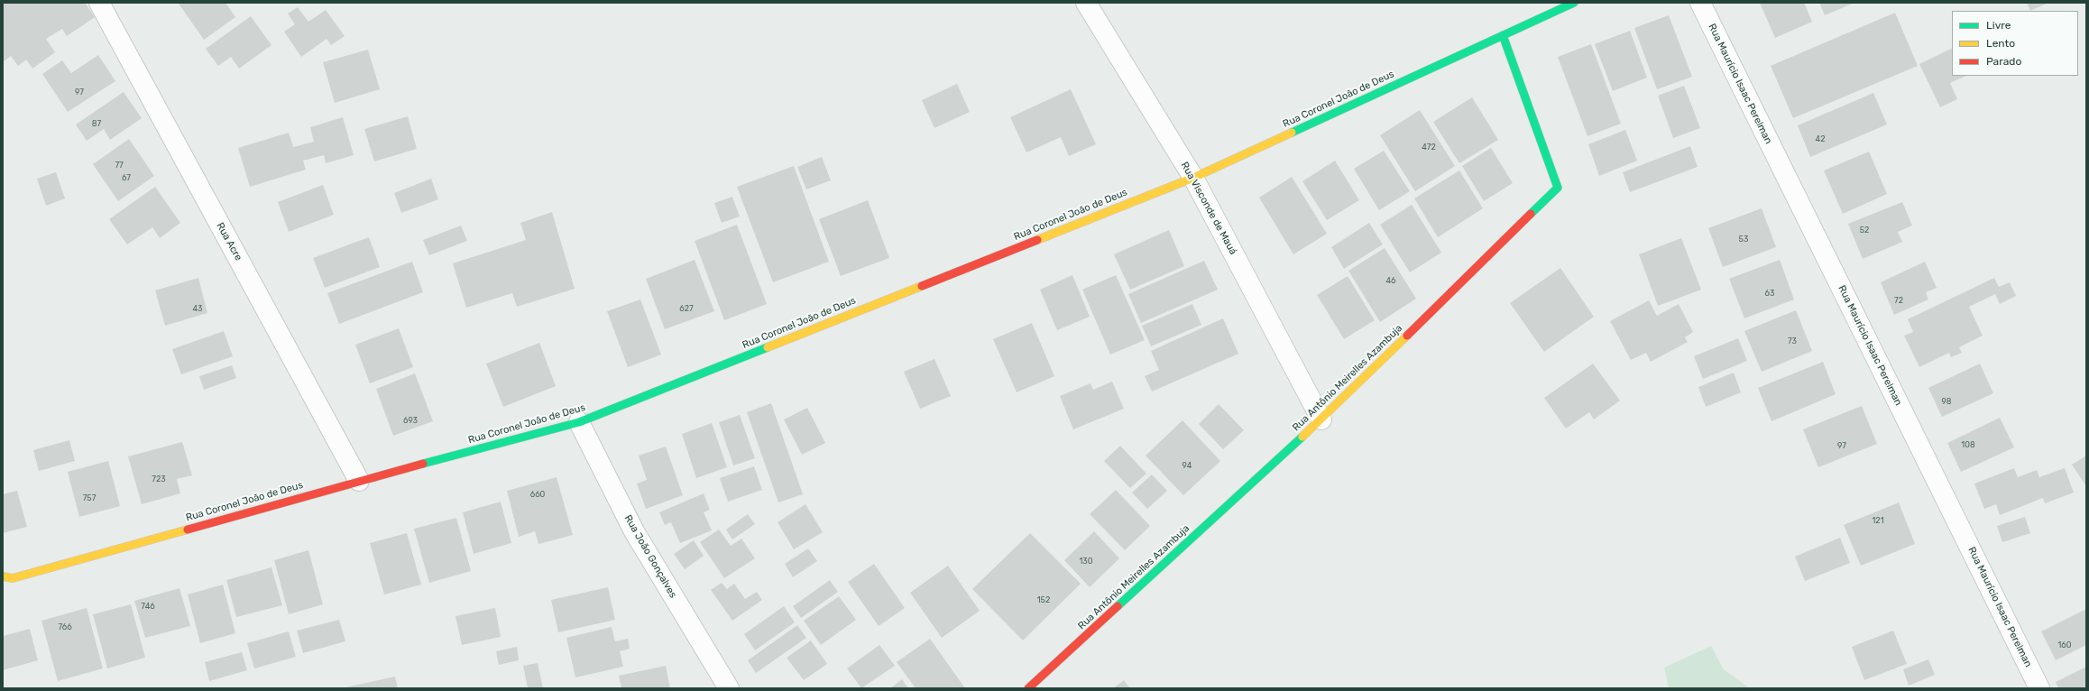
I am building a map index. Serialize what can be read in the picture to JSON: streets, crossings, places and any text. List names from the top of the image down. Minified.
{"streets":{"street":["Rua Maurício Isaac Perelman","Rua Coronel João de Deus","Rua Visconde de Mauá","Rua Acre","Rua Antônio Meirelles Azambuja","Rua João Gonçalves"]},"crossings":[["Rua Coronel João de Deus","Rua Visconde de Mauá"],["Rua Coronel João de Deus","Rua Acre"],["Rua Coronel João de Deus","Rua Antônio Meirelles Azambuja"],["Rua Coronel João de Deus","Rua João Gonçalves"],["Rua Visconde de Mauá","Rua Antônio Meirelles Azambuja"]],"house_numbers":["97","87","42","472","77","67","52","53","46","63","72","43","627","73","98","693","108","97","94","723","660","757","121","130","152","746","766","160"],"legend":["Livre","Lento","Parado"]}
